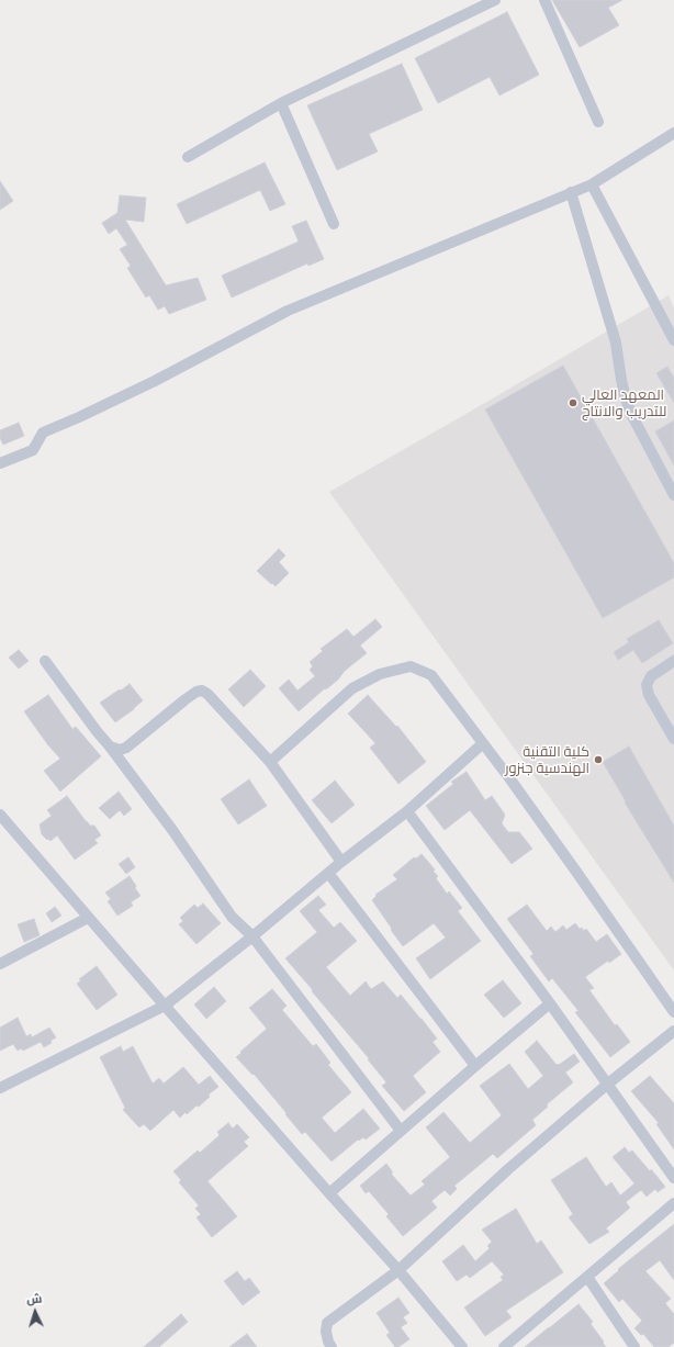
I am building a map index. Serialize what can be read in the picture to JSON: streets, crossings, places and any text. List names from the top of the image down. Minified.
{"places":["المعهد العالي للتدريب والانتاج","كلية التقنية الهندسية جنزور"],"north":"top"}
